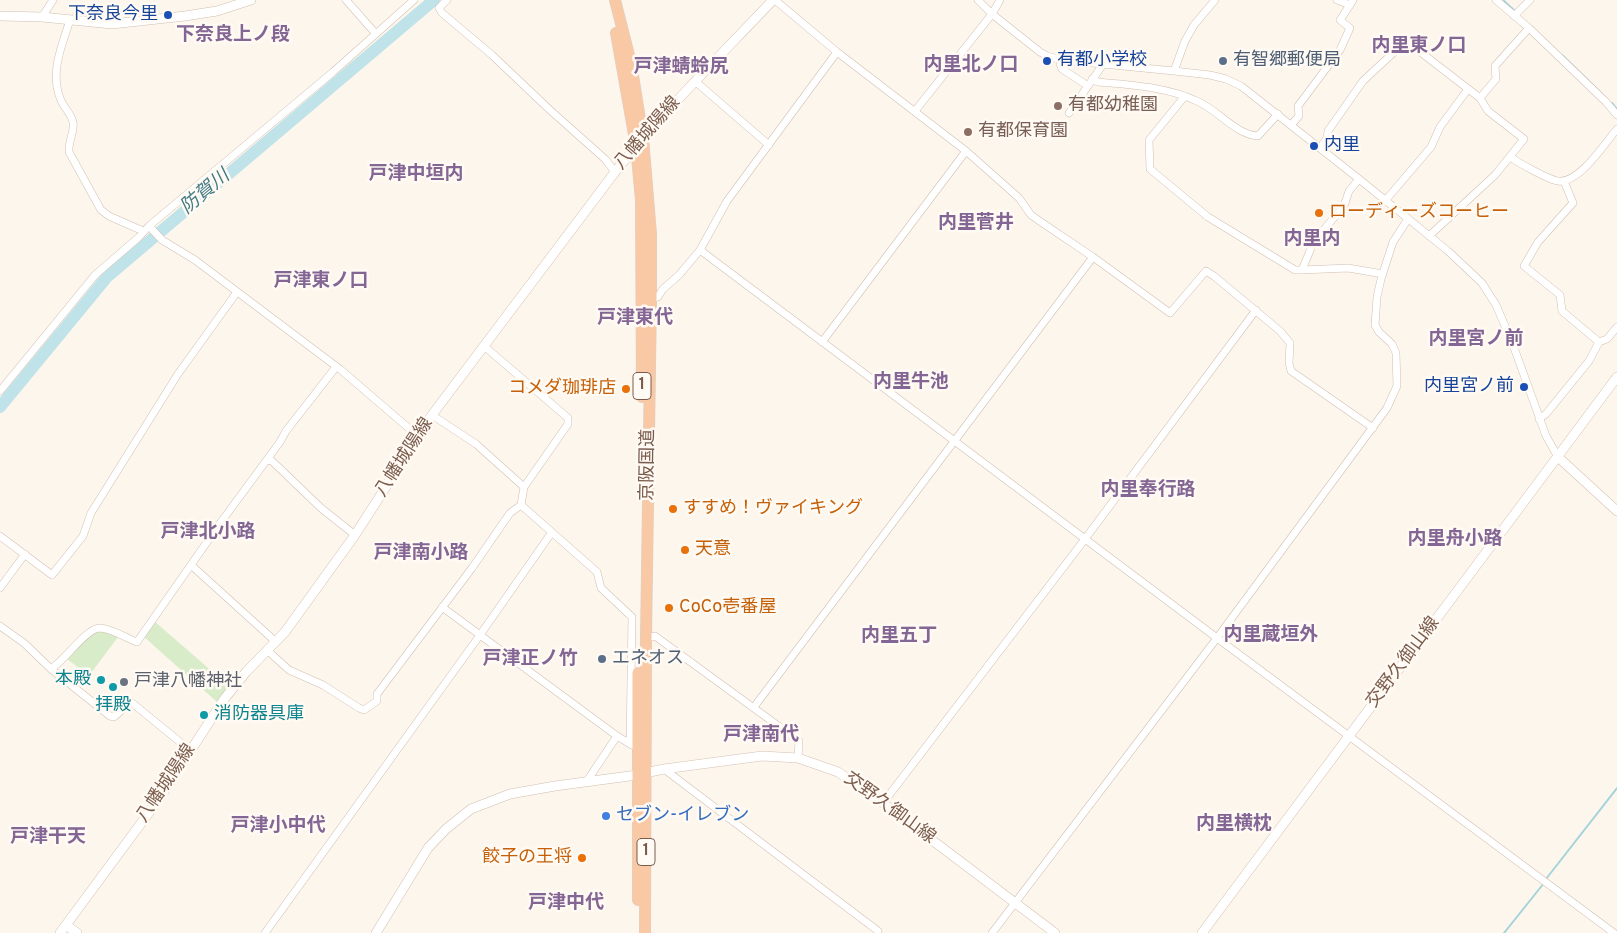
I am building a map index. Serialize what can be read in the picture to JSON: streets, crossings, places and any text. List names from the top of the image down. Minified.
{"streets":{"highway":["1","京阪国道"],"main road":["八幡城陽線","交野久御山線"]},"crossings":[["八幡城陽線","京阪国道"],["京阪国道","交野久御山線"]],"districts":["下奈良上ノ段","内里東ノ口","内里北ノ口","戸津蜻蛉尻","戸津中垣内","内里菅井","内里内","戸津東ノ口","戸津東代","内里宮ノ前","内里牛池","内里奉行路","戸津北小路","内里舟小路","戸津南小路","内里蔵垣外","内里五丁","戸津正ノ竹","戸津南代","内里横枕","戸津小中代","戸津干天","戸津中代"],"water":["防賀川"],"places":["下奈良今里","有都小学校","有智郷郵便局","有都幼稚園","有都保育園","内里","ローディーズコーヒー","内里宮ノ前","コメダ珈琲店","すすめ！ヴァイキング","天意","CoCo壱番屋","エネオス","本殿","戸津八幡神社","拝殿","消防器具庫","セブン-イレブン","餃子の王将"]}
